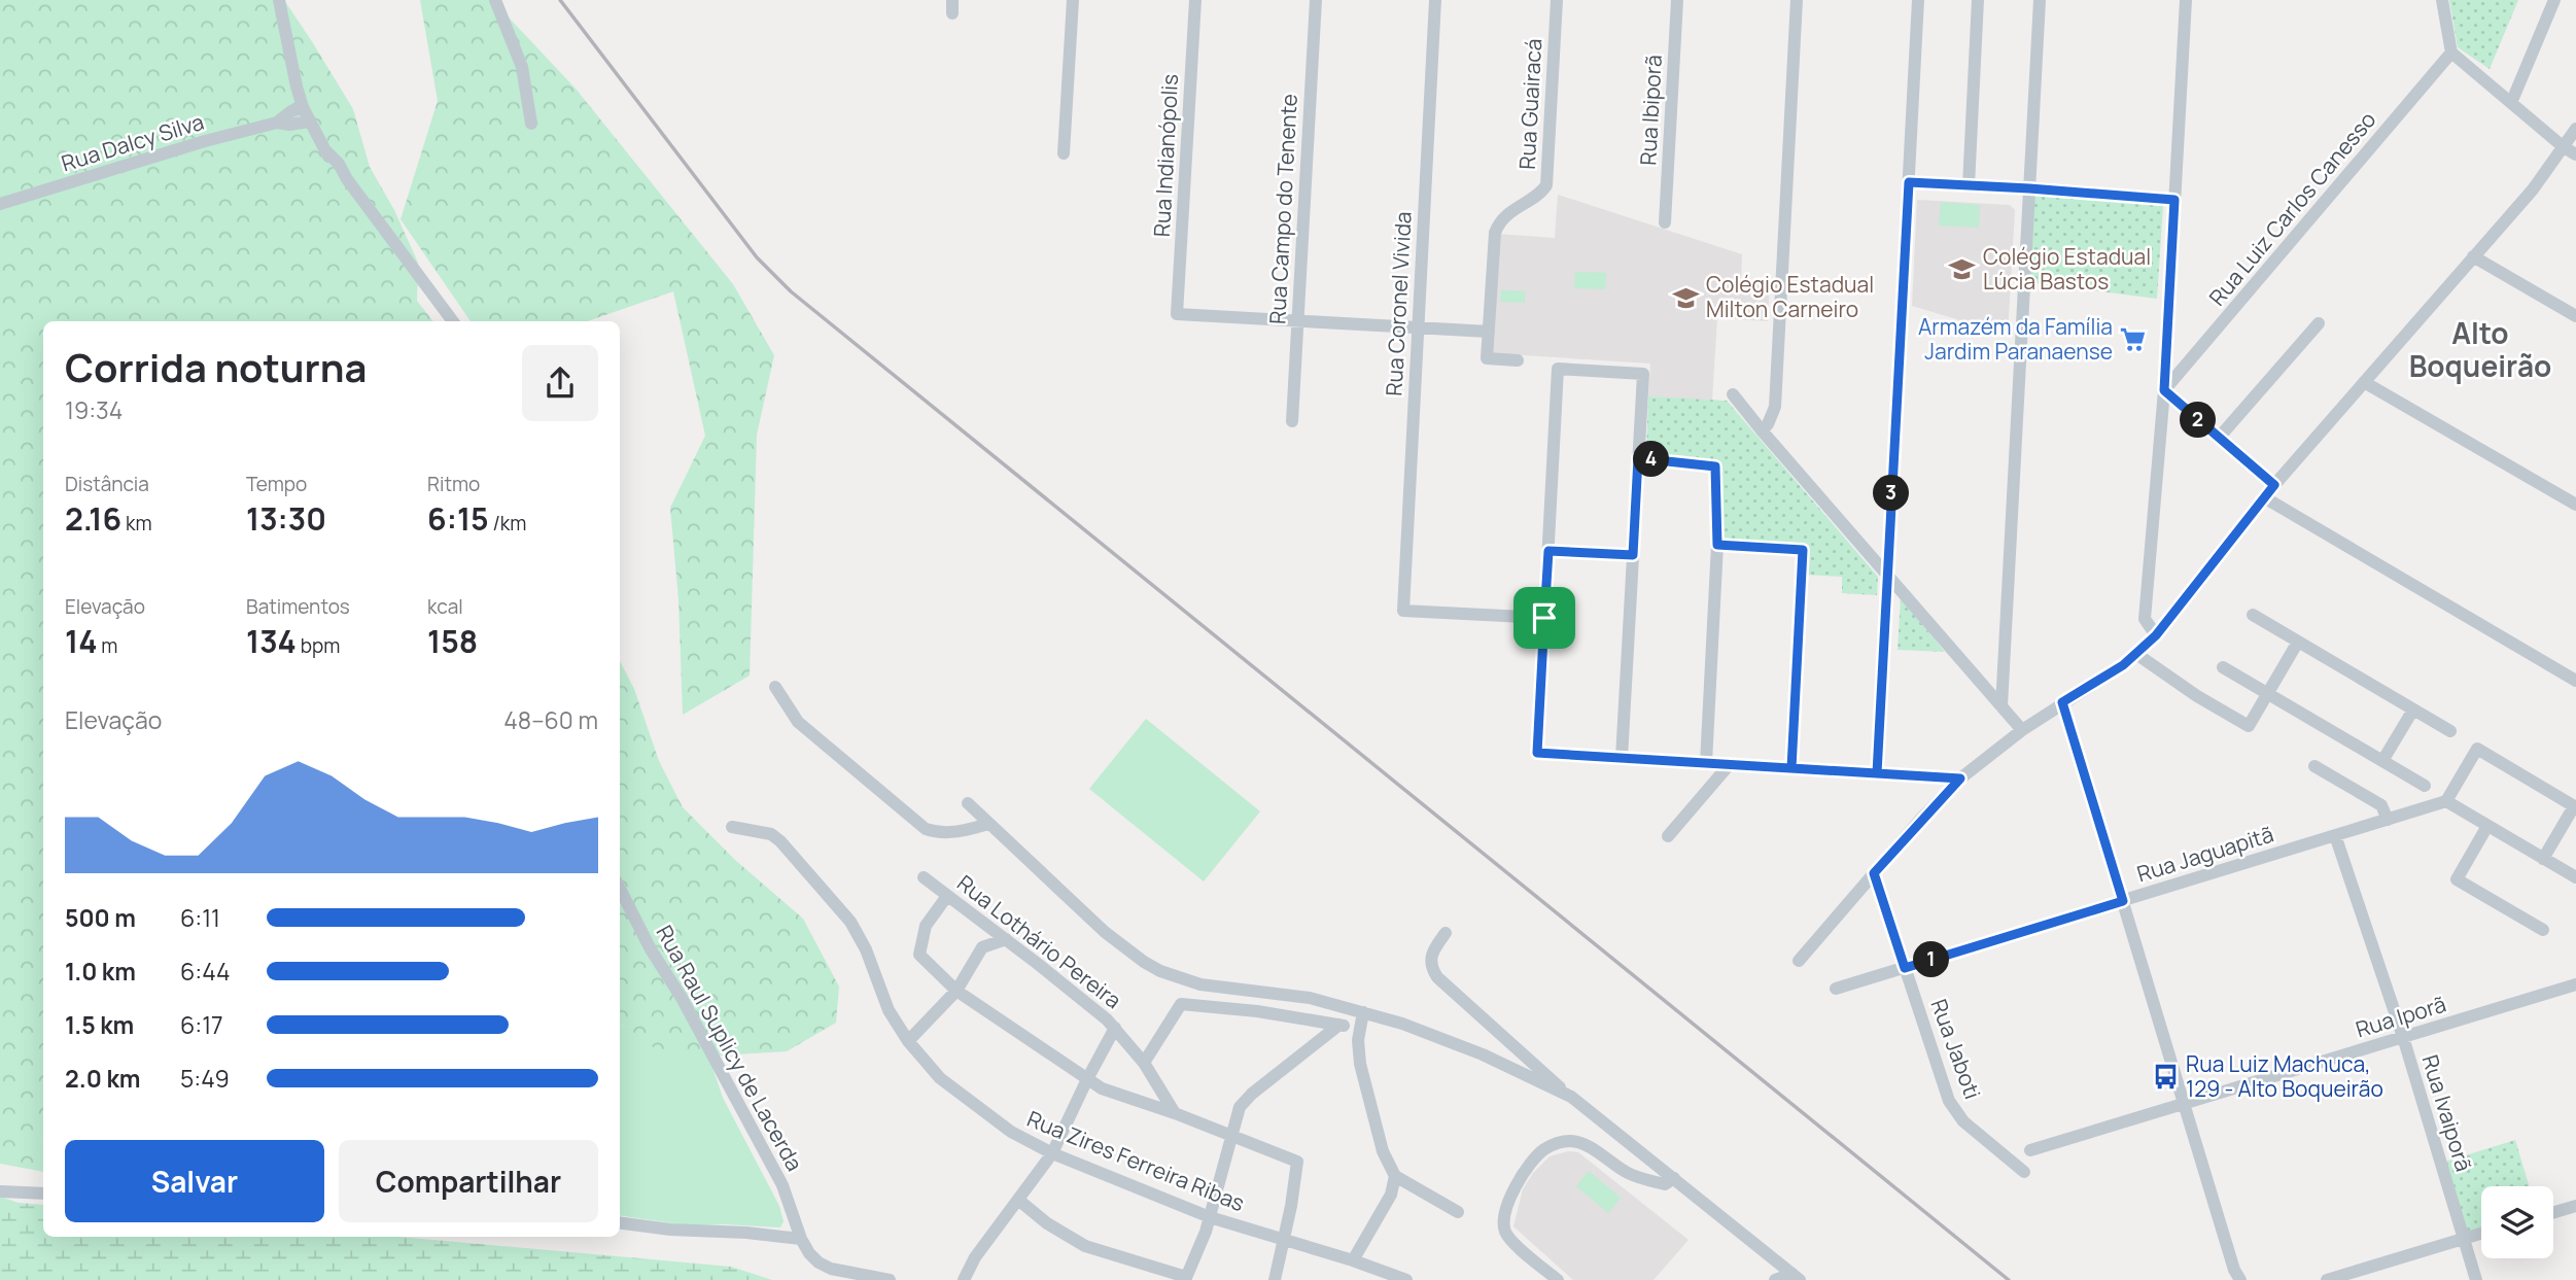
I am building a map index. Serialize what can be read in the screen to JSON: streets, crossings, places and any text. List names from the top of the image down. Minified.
{"streets":{"street":["Rua Guairacá","Rua Ibiporã","Rua Dalcy Silva","Rua Indianópolis","Rua Campo do Tenente","Rua Luiz Carlos Canesso","Rua Coronel Vivida","Rua Jaguapitã","Rua Lothário Pereira","Rua Iporã","Rua Raul Suplicy de Lacerda","Rua Jaboti","Rua Ivaiporã","Rua Zires Ferreira Ribas"]},"crossings":[["Rua Indianópolis","Rua Campo do Tenente"],["Rua Jaguapitã","Rua Jaboti"],["Rua Jaguapitã","Rua Ivaiporã"],["Rua Iporã","Rua Ivaiporã"]],"districts":["Alto Boqueirão"],"places":{"school or university":["Colégio Estadual Lúcia Bastos","Colégio Estadual Milton Carneiro"],"supermarket":["Armazém da Família Jardim Paranaense"],"bus stop":["Rua Luiz Machuca, 129 - Alto Boqueirão"]},"page":{"heading":["Corrida noturna","19:34"],"pins":["2","4","3","1"],"stats":[["Distância","2.16 km"],["Tempo","13:30"],["Ritmo","6:15 /km"],["Elevação","14 m"],["Batimentos","134 bpm"],["kcal","158"]],"chart":["Elevação","48–60 m"],"list":[{"name":"500 m","note":"6:11"},{"name":"1.0 km","note":"6:44"},{"name":"1.5 km","note":"6:17"},{"name":"2.0 km","note":"5:49"}],"buttons":["Salvar","Compartilhar"]}}
